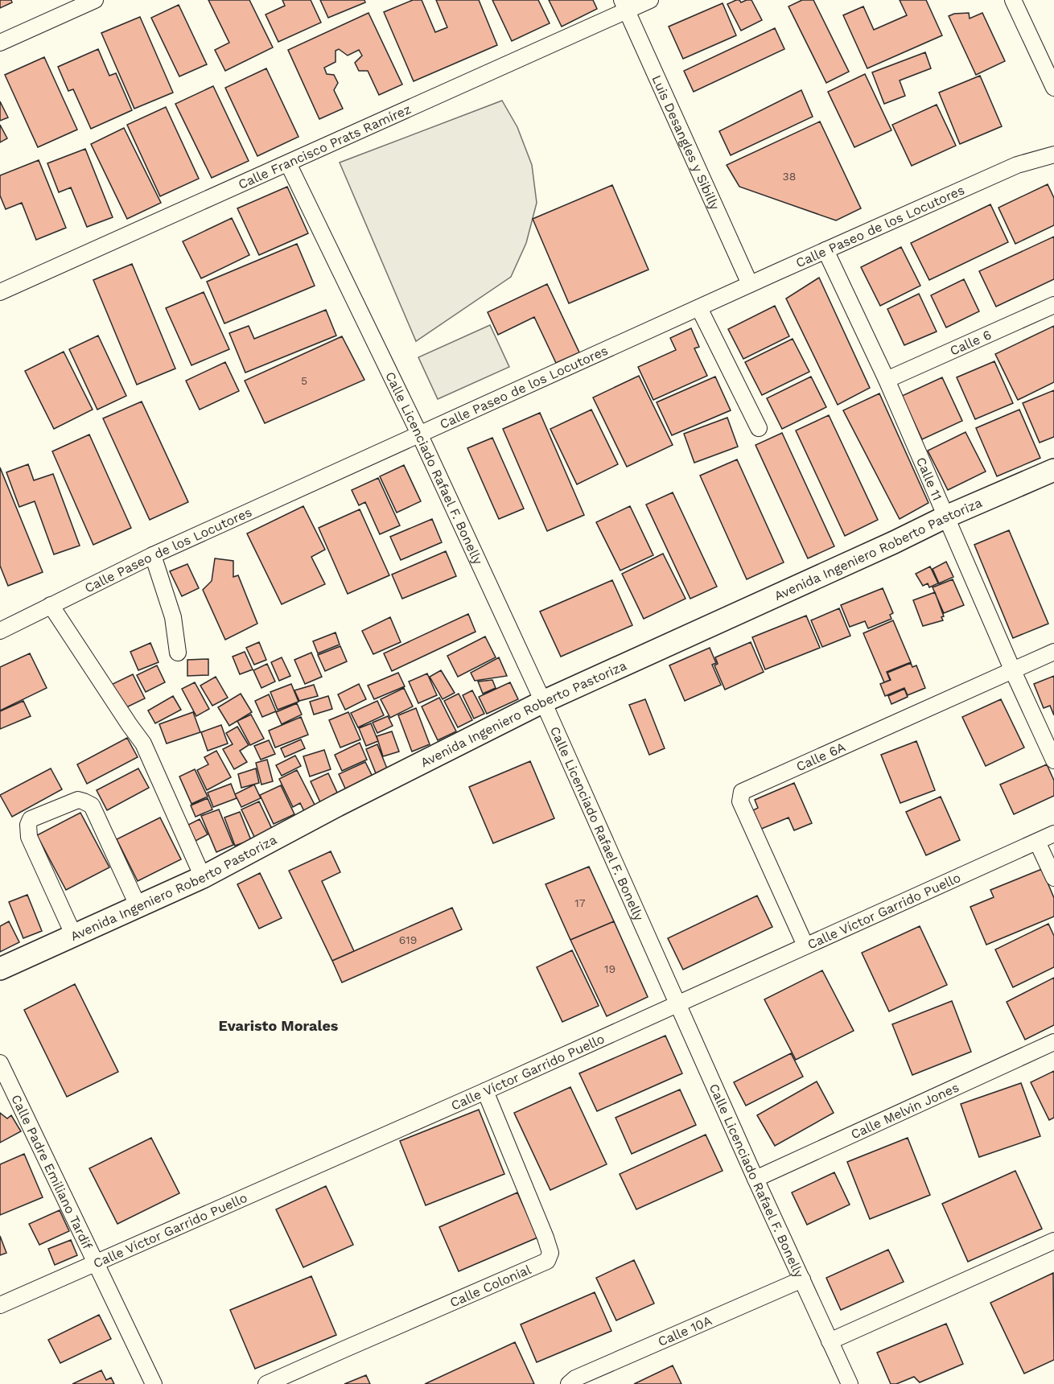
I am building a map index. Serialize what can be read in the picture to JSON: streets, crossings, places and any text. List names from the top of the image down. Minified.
{"streets":{"street":["Luis Desangles y Sibilly","Calle Francisco Prats Ramírez","Calle Paseo de los Locutores","Calle 6","Calle Licenciado Rafael F. Bonelly","Calle 11","Avenida Ingeniero Roberto Pastoriza","Calle 6A","Calle Víctor Garrido Puello","Calle Melvin Jones","Calle Padre Emiliano Tardif","Calle Colonial","Calle 10A"]},"crossings":[["Luis Desangles y Sibilly","Calle Francisco Prats Ramírez"],["Luis Desangles y Sibilly","Calle Paseo de los Locutores"],["Calle Francisco Prats Ramírez","Calle Licenciado Rafael F. Bonelly"],["Calle Paseo de los Locutores","Calle Licenciado Rafael F. Bonelly"],["Calle Paseo de los Locutores","Calle 11"],["Calle 6","Calle 11"],["Calle Licenciado Rafael F. Bonelly","Avenida Ingeniero Roberto Pastoriza"],["Calle Licenciado Rafael F. Bonelly","Calle Víctor Garrido Puello"],["Calle Licenciado Rafael F. Bonelly","Calle Melvin Jones"],["Calle Licenciado Rafael F. Bonelly","Calle 10A"],["Calle 11","Avenida Ingeniero Roberto Pastoriza"],["Calle 11","Calle 6A"],["Calle 6A","Calle Víctor Garrido Puello"],["Calle Víctor Garrido Puello","Calle Padre Emiliano Tardif"],["Calle Víctor Garrido Puello","Calle Colonial"]],"districts":["Evaristo Morales"],"house_numbers":["38","5","17","619","19"]}
